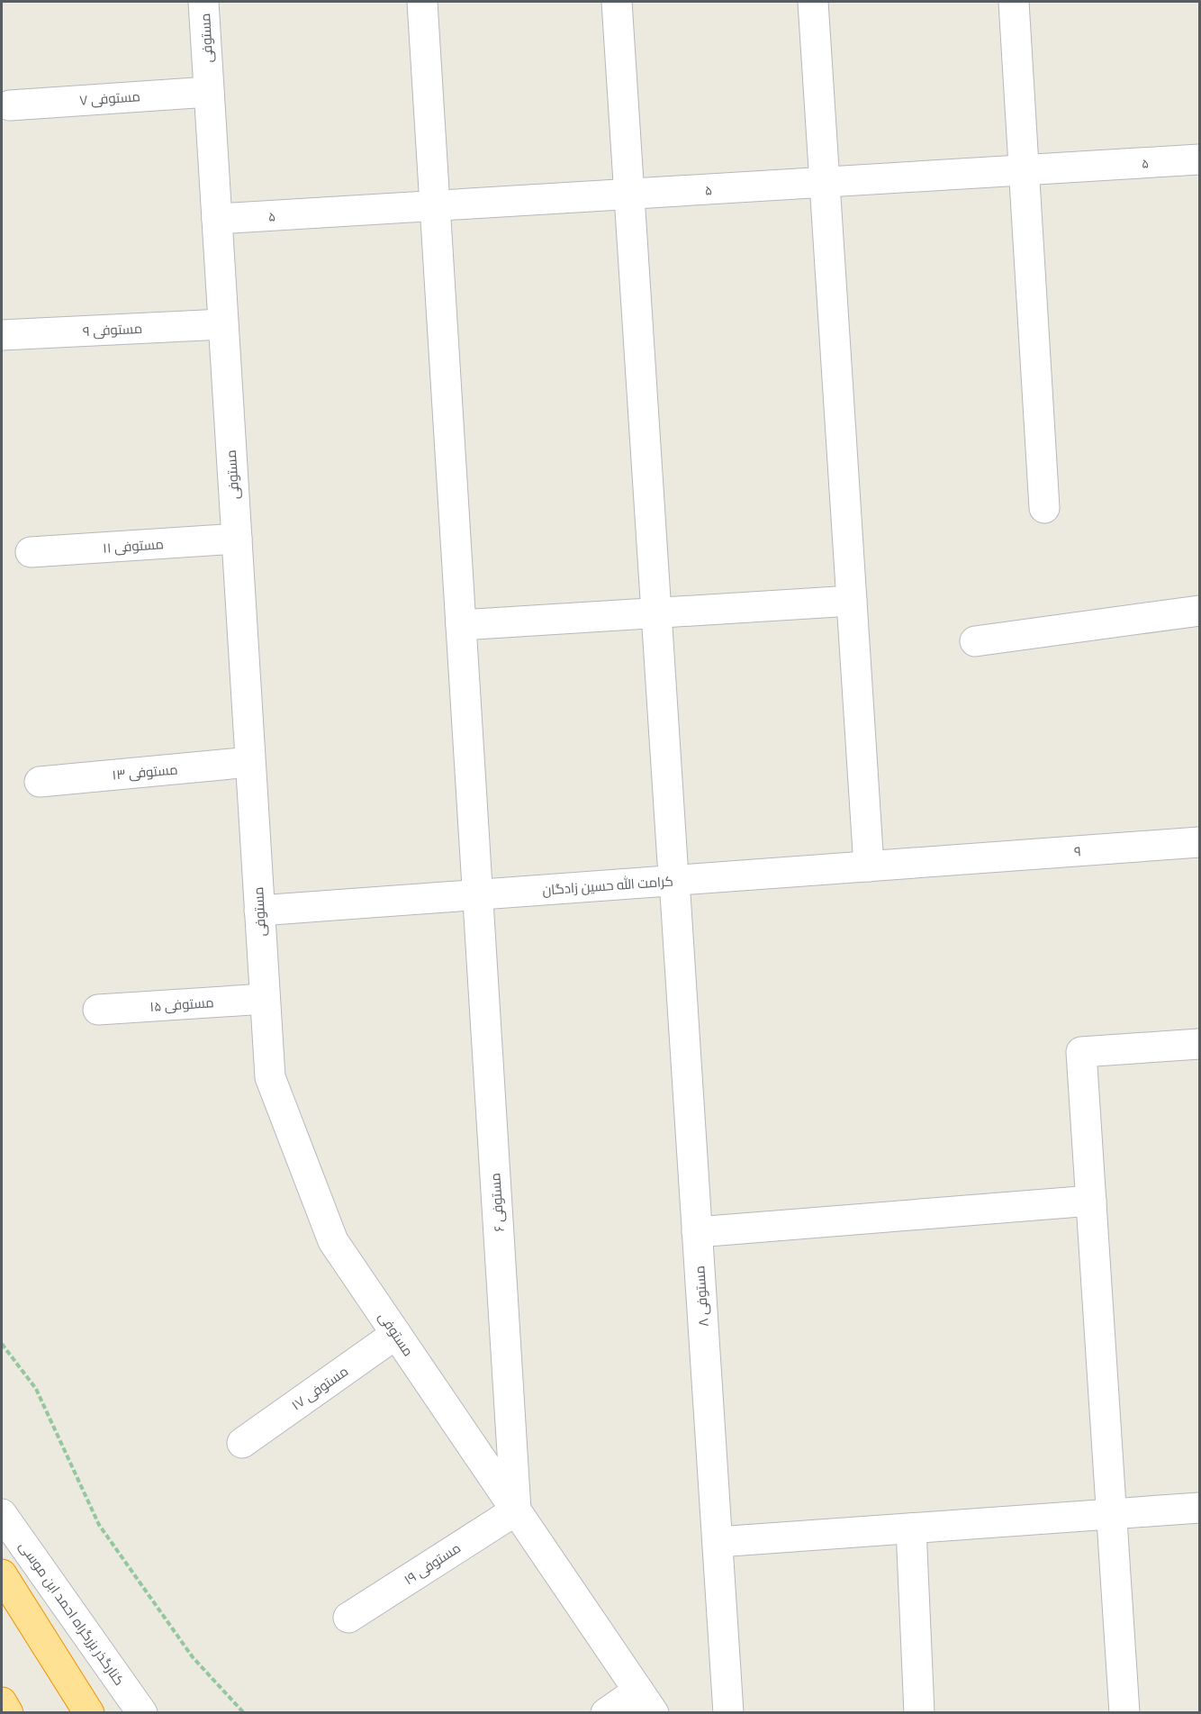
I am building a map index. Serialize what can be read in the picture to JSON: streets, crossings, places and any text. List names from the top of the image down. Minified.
{"streets":{"street":["مستوفی","مستوفی ۷","۵","مستوفی ۹","مستوفی ۱۱","مستوفی ۱۳","۹","کرامت الله حسین زادگان","مستوفی ۱۵","مستوفی ۶","مستوفی ۸","مستوفی ۱۷","مستوفی ۱۹","کنارگذر بزرگراه احمد ابن موسی"]},"crossings":[["مستوفی","مستوفی ۷"],["مستوفی","۵"],["مستوفی","مستوفی ۹"],["مستوفی","مستوفی ۱۱"],["مستوفی","مستوفی ۱۳"],["مستوفی","کرامت الله حسین زادگان"],["مستوفی","مستوفی ۱۵"],["مستوفی","مستوفی ۶"],["مستوفی","مستوفی ۱۷"],["مستوفی","مستوفی ۱۹"],["۵","مستوفی ۶"],["۵","مستوفی ۸"],["۹","کرامت الله حسین زادگان"],["کرامت الله حسین زادگان","مستوفی ۶"],["کرامت الله حسین زادگان","مستوفی ۸"],["مستوفی ۶","مستوفی ۱۹"]]}
